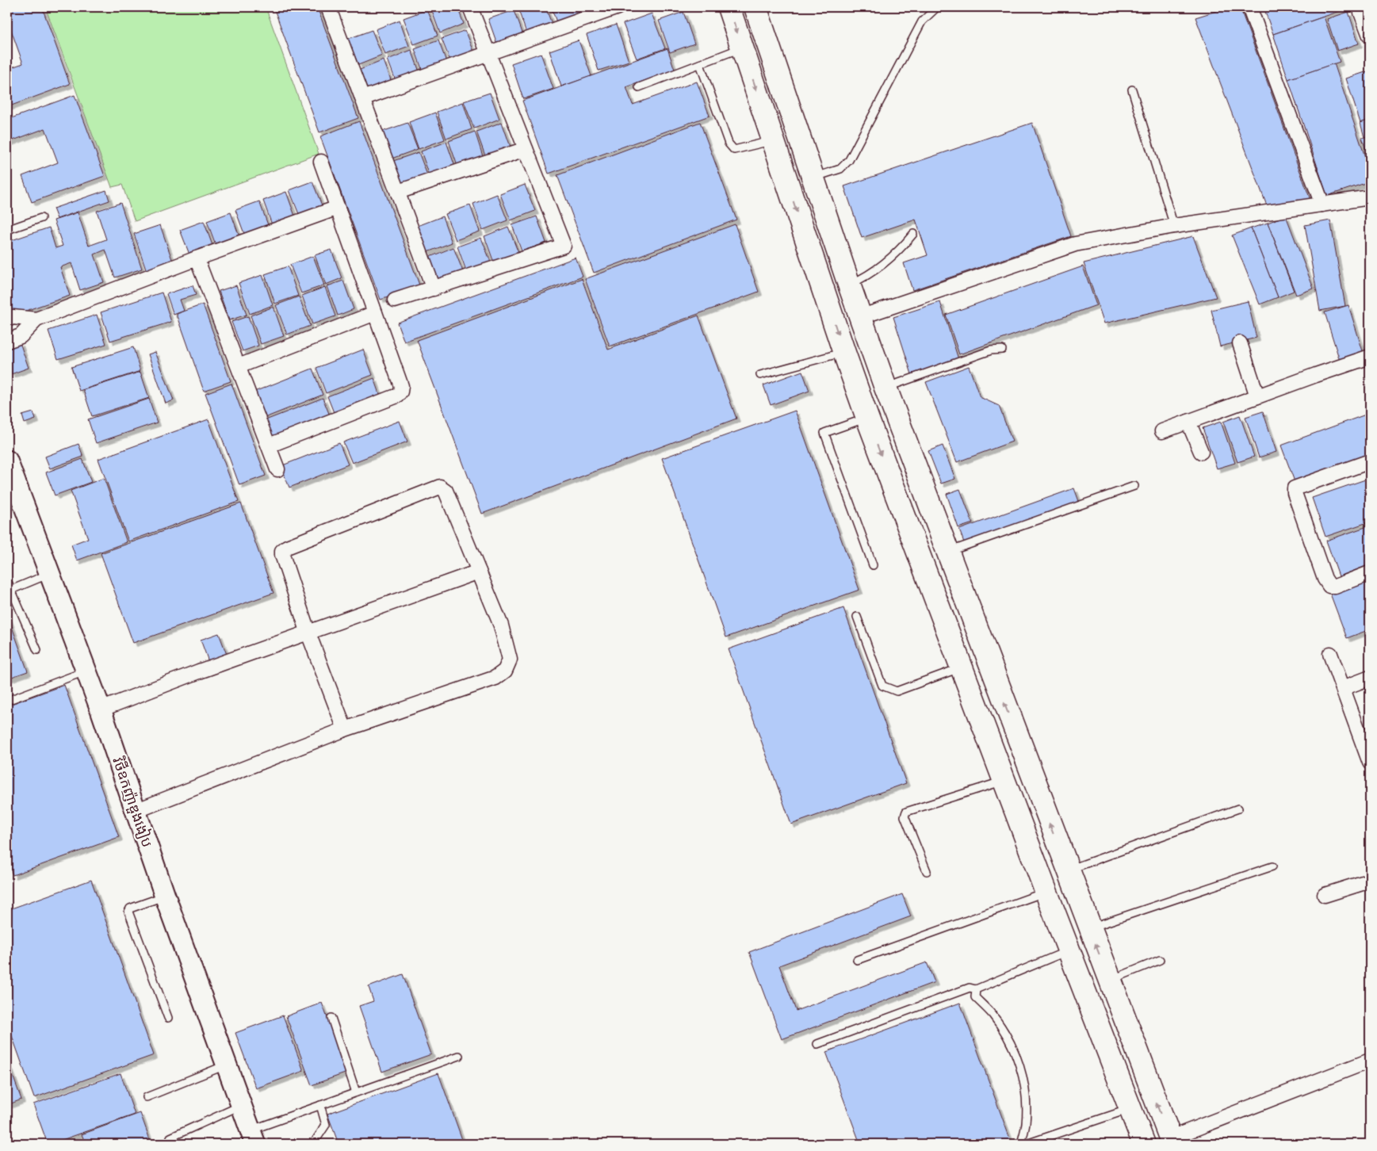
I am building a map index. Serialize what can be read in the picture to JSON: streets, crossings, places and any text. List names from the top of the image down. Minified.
{"streets":{"street":["វិថីឧកញ៉ាឌួងងៀប"]}}
